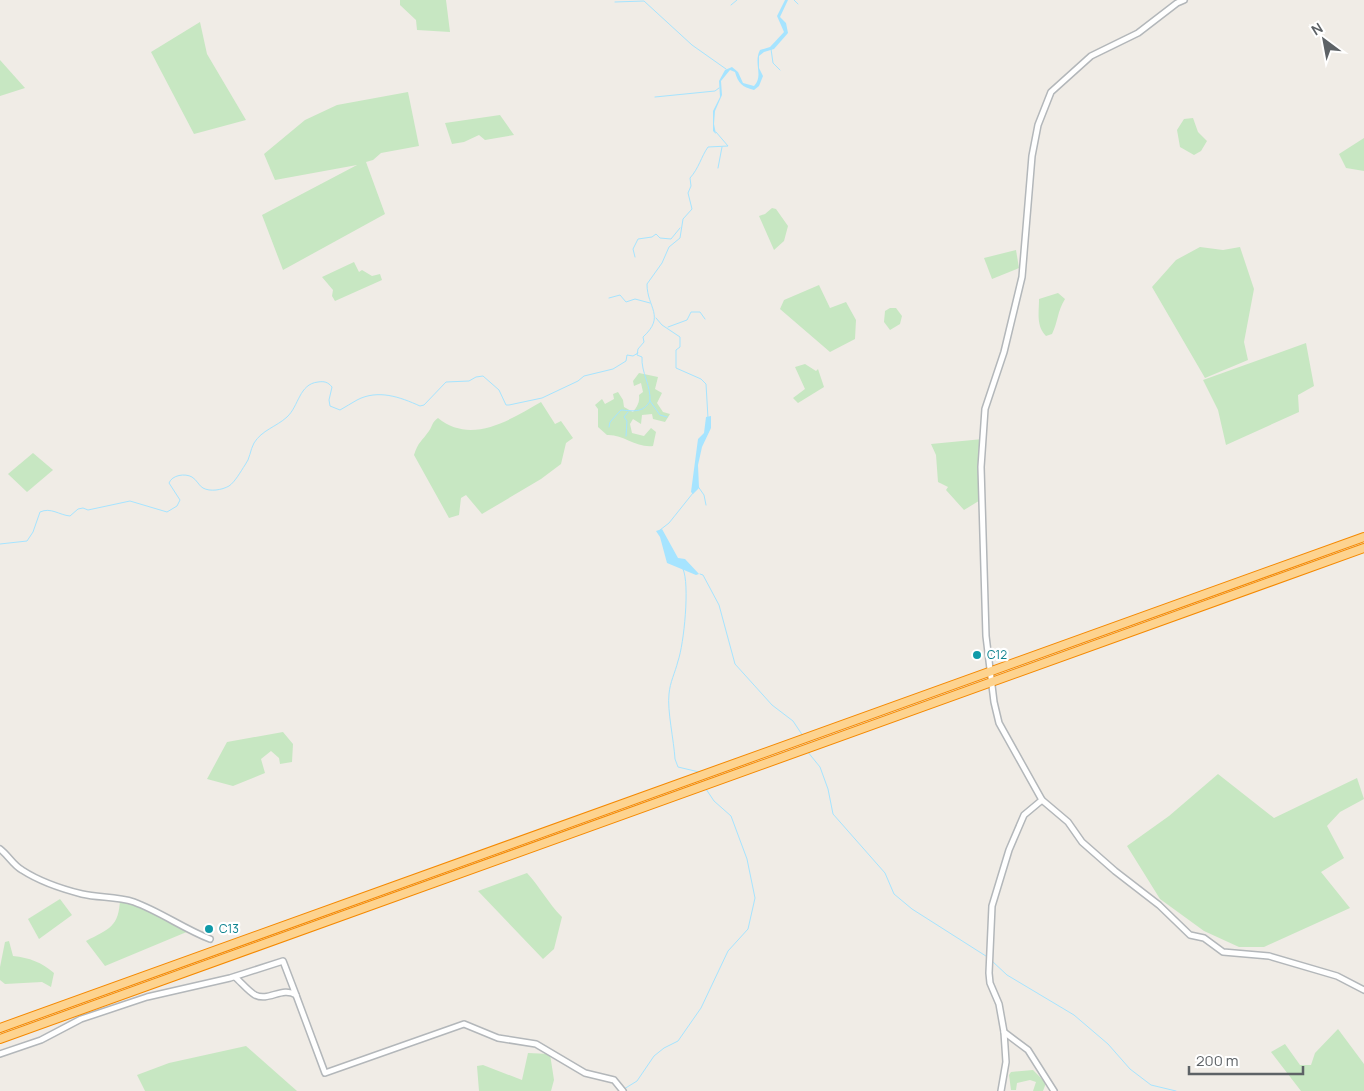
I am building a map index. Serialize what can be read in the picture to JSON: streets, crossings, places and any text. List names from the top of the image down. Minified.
{"places":["C12","C13"],"scale_bar":"200 m","north":"top left"}
